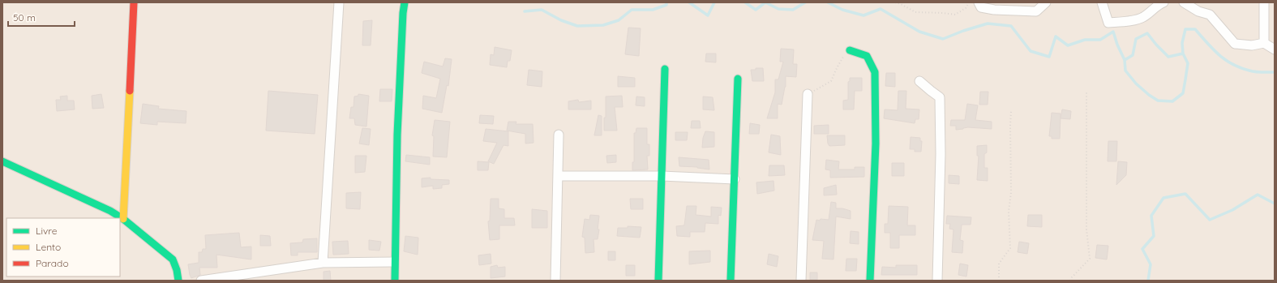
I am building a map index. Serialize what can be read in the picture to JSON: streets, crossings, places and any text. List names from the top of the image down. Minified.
{"legend":["Livre","Lento","Parado"],"scale_bar":"50 m"}
